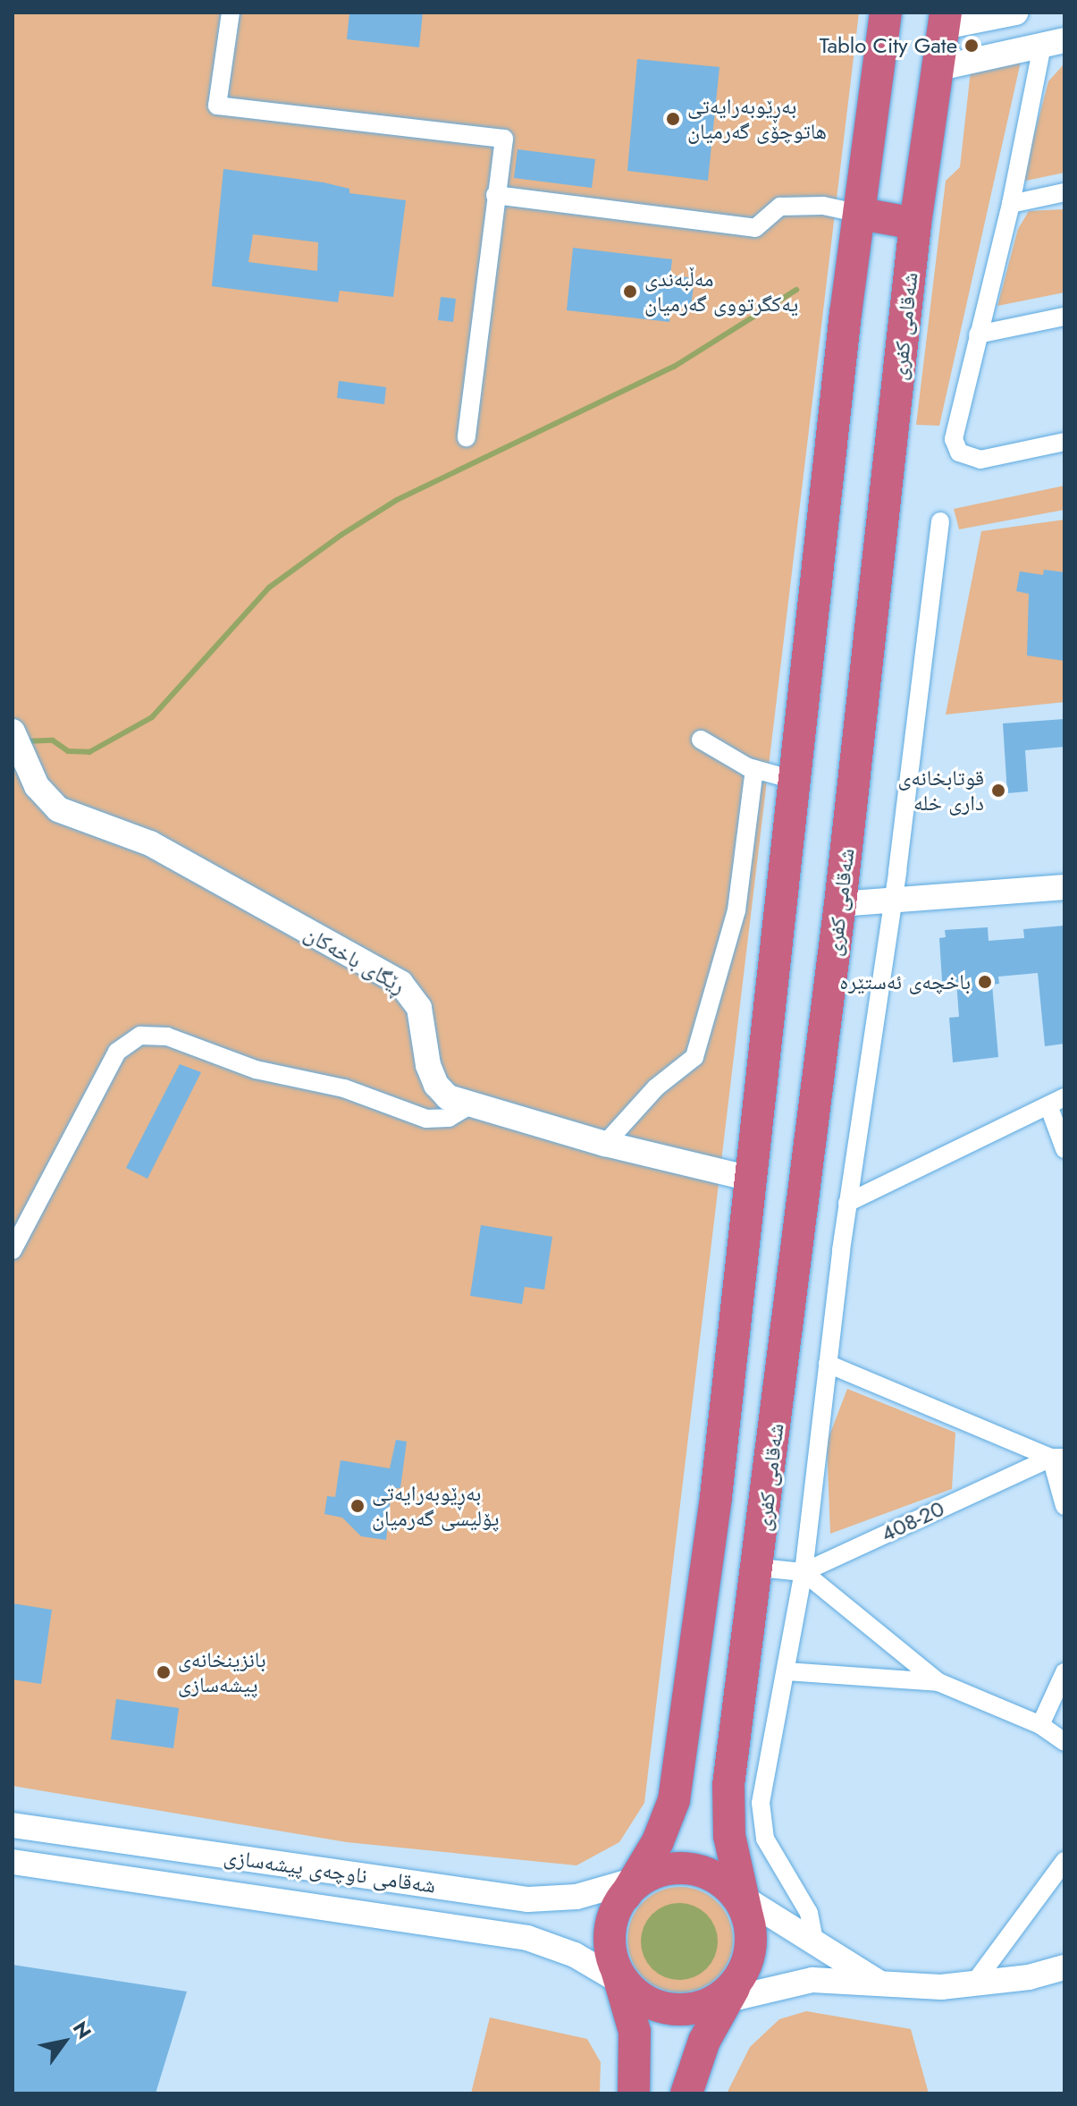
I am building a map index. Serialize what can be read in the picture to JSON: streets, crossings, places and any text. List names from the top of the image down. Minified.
{"streets":{"highway":["شەقامی کفری"],"street":["ڕێگای باخەکان","408-20","شەقامی ناوچەی پیشەسازی"]},"crossings":[["شەقامی کفری","شەقامی ناوچەی پیشەسازی"]],"places":["Tablo City Gate","بەڕێوبەرایەتی هاتوچۆی گەرمیان","مەڵبەندی یەکگرتووی گەرمیان","قوتابخانەی داری خلە","باخچەی ئەستێرە","بەڕێوبەرایەتی پۆلیسی گەرمیان","بانزینخانەی پیشەسازی"],"north":"top right"}
